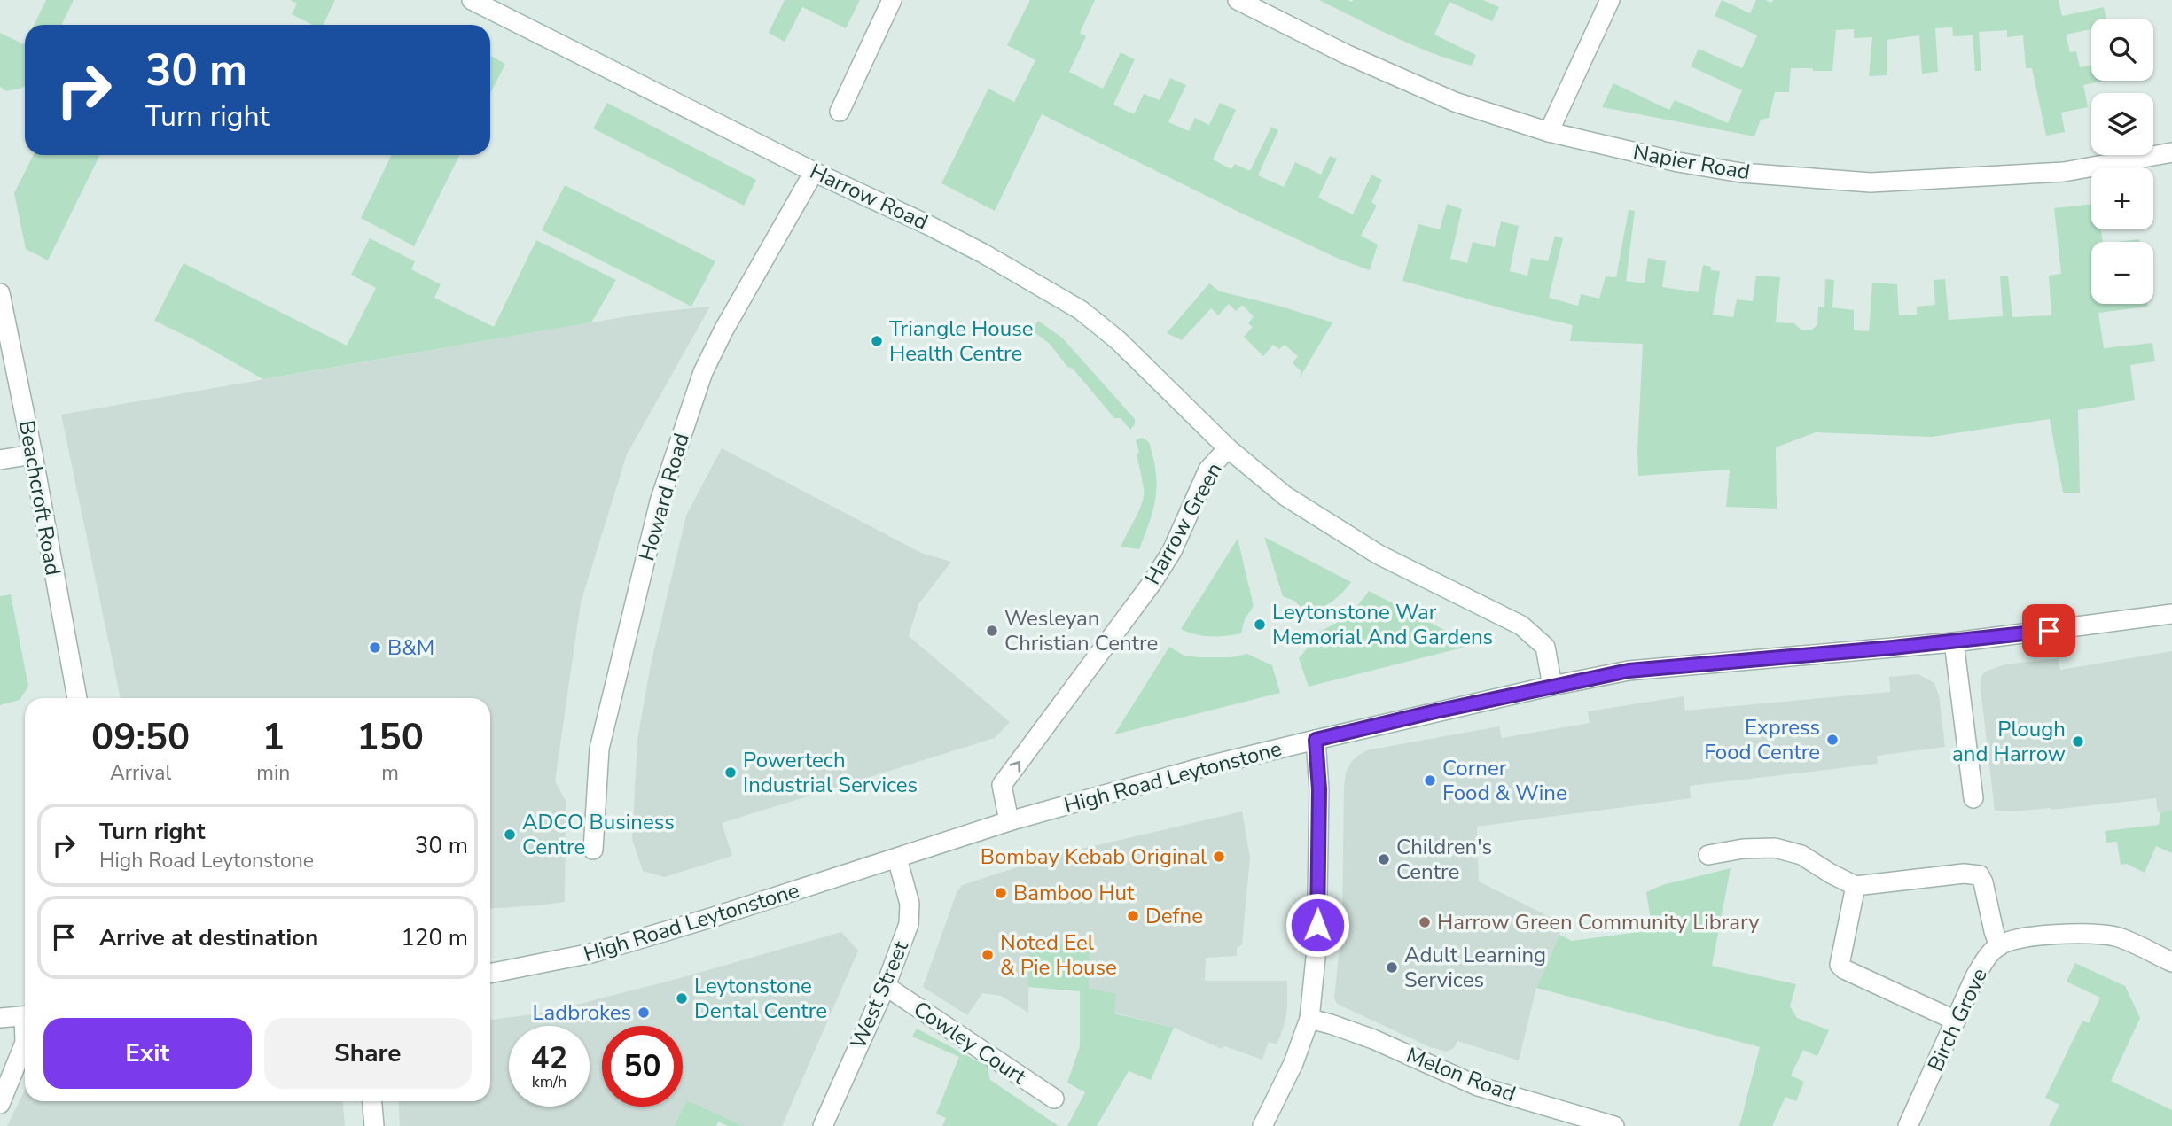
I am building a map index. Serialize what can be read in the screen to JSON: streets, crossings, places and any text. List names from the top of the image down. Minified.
{"streets":{"street":["Napier Road","Harrow Road","Howard Road","Beachcroft Road","Harrow Green","High Road Leytonstone","West Street","Birch Grove","Cowley Court","Melon Road"]},"crossings":[["Harrow Road","Howard Road"],["Harrow Road","Harrow Green"],["Harrow Green","High Road Leytonstone"],["High Road Leytonstone","West Street"],["West Street","Cowley Court"]],"one_way":["Harrow Green"],"places":["Triangle House Health Centre","Leytonstone War Memorial And Gardens","Wesleyan Christian Centre","B&M","Express Food Centre","Plough and Harrow","Powertech Industrial Services","Corner Food & Wine","ADCO Business Centre","Bombay Kebab Original","Children's Centre","Bamboo Hut","Defne","Harrow Green Community Library","Noted Eel & Pie House","Adult Learning Services","Leytonstone Dental Centre","Ladbrokes"],"page":{"map_buttons":["+","−"],"turn":["30 m","Turn right"],"eta":["09:50","Arrival","1","min","150","m"],"list":[{"name":"Turn right","note":"High Road Leytonstone","value":"30 m"},{"name":"Arrive at destination","value":"120 m"}],"buttons":["Exit","Share"],"speed":"42 km/h","limit":"50"}}
